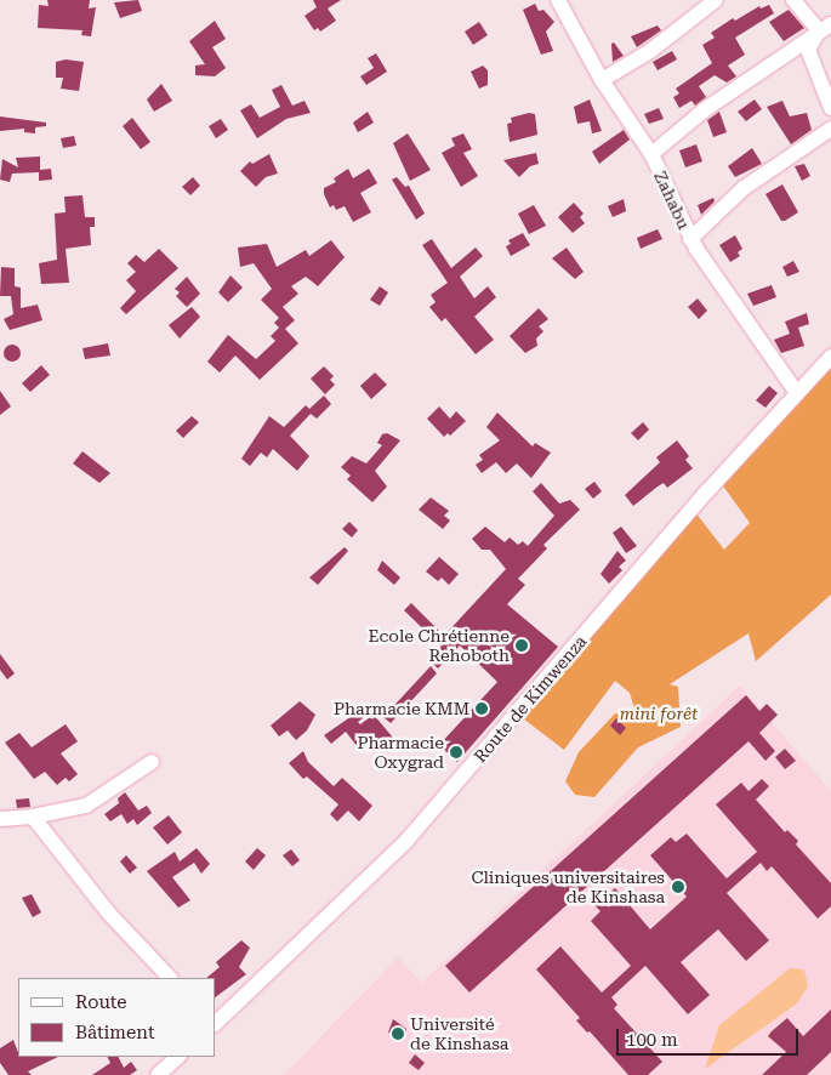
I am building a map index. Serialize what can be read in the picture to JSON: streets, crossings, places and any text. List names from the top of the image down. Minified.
{"streets":{"street":["Zahabu","Route de Kimwenza"]},"crossings":[["Zahabu","Route de Kimwenza"]],"parks":["mini forêt"],"places":["Ecole Chrétienne Rehoboth","Pharmacie KMM","Pharmacie Oxygrad","Cliniques universitaires de Kinshasa","Université de Kinshasa"],"legend":["Route","Bâtiment"],"scale_bar":"100 m"}
